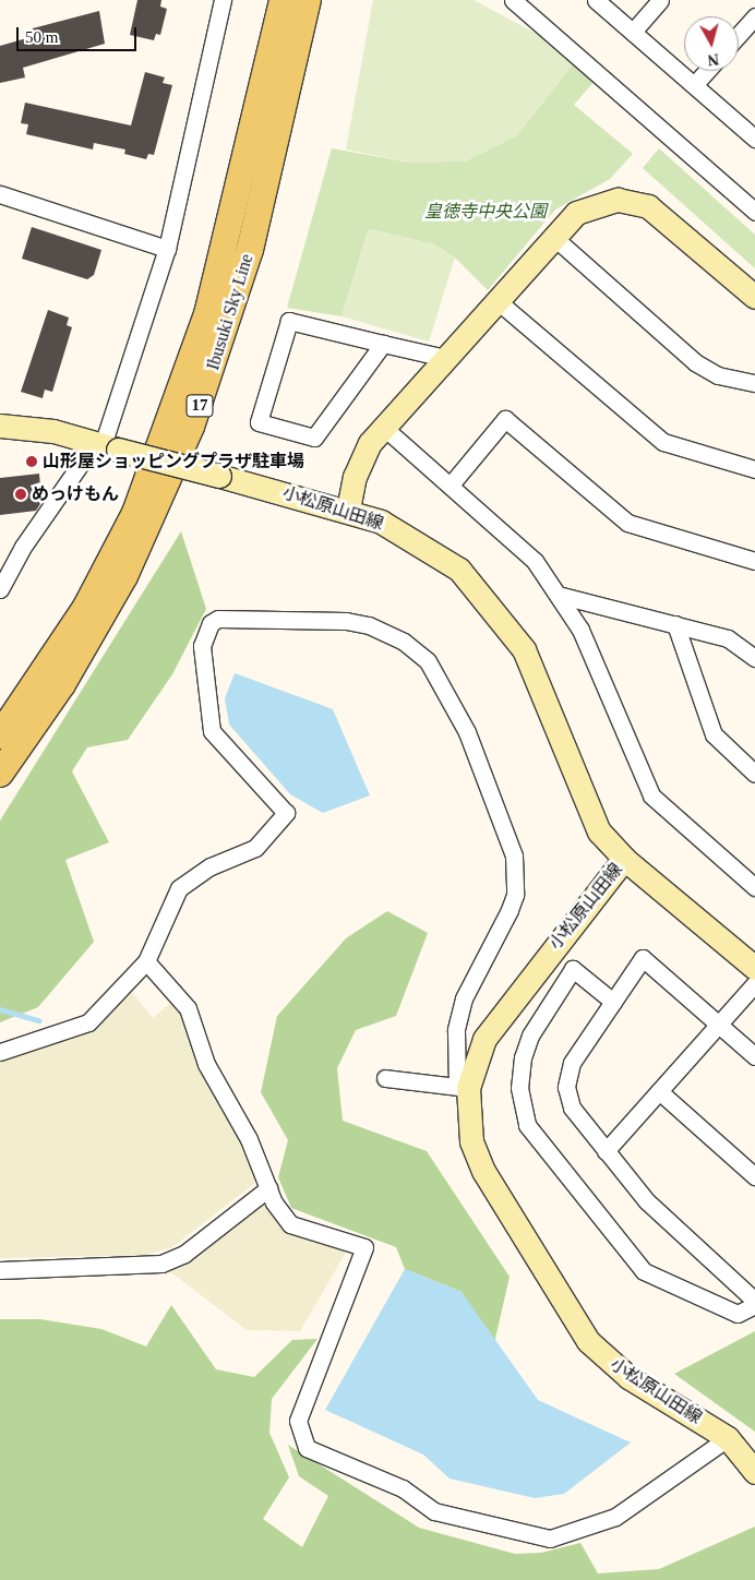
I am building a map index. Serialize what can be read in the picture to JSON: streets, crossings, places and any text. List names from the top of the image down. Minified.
{"streets":{"main road":["Ibusuki Sky Line","17"],"street":["小松原山田線"]},"parks":["皇徳寺中央公園"],"places":["山形屋ショッピングプラザ駐車場","めっけもん"],"scale_bar":"50 m","north":"bottom"}
